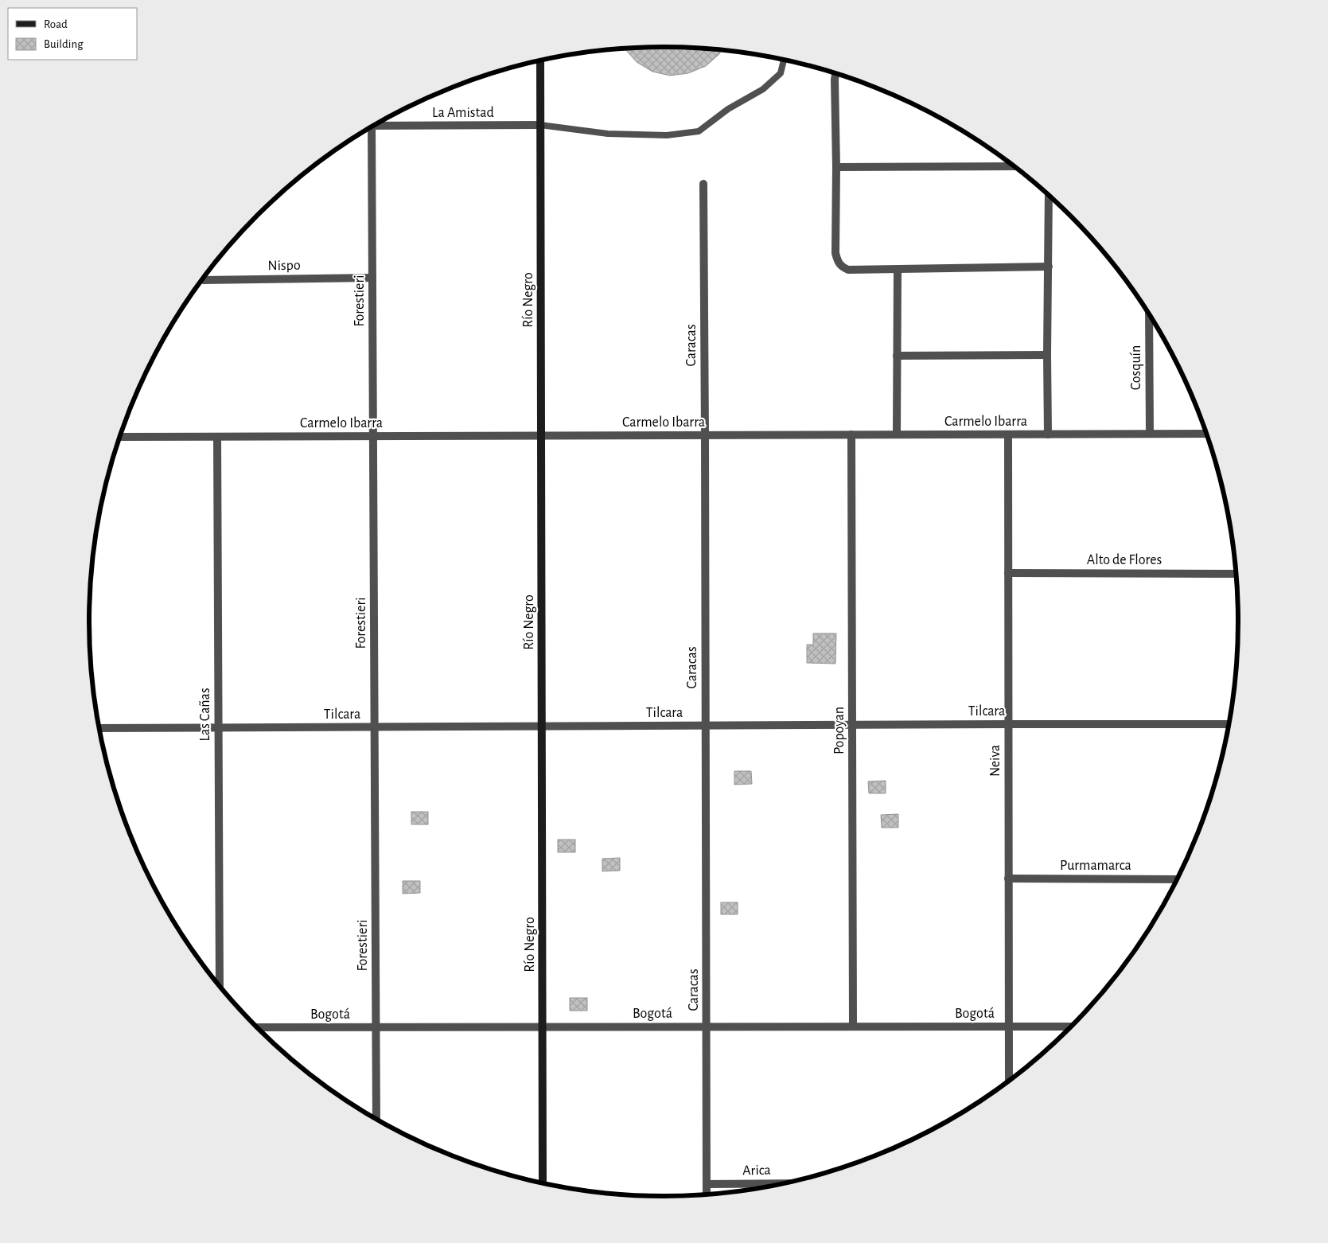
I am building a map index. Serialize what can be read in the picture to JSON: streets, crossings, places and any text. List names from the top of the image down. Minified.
{"streets":{"main road":["Río Negro"],"street":["La Amistad","Nispo","Forestieri","Caracas","Cosquín","Carmelo Ibarra","Alto de Flores","Tilcara","Las Cañas","Popoyan","Neiva","Purmamarca","Bogotá","Arica"]},"crossings":[["La Amistad","Río Negro"],["Nispo","Forestieri"],["Río Negro","Carmelo Ibarra"],["Río Negro","Tilcara"],["Río Negro","Bogotá"],["Forestieri","Carmelo Ibarra"],["Forestieri","Tilcara"],["Forestieri","Bogotá"],["Caracas","Carmelo Ibarra"],["Caracas","Tilcara"],["Caracas","Bogotá"],["Caracas","Arica"],["Cosquín","Carmelo Ibarra"],["Carmelo Ibarra","Las Cañas"],["Carmelo Ibarra","Popoyan"],["Carmelo Ibarra","Neiva"],["Alto de Flores","Neiva"],["Tilcara","Las Cañas"],["Tilcara","Popoyan"],["Tilcara","Neiva"],["Popoyan","Bogotá"],["Neiva","Purmamarca"],["Neiva","Bogotá"]],"legend":["Road","Building"]}
